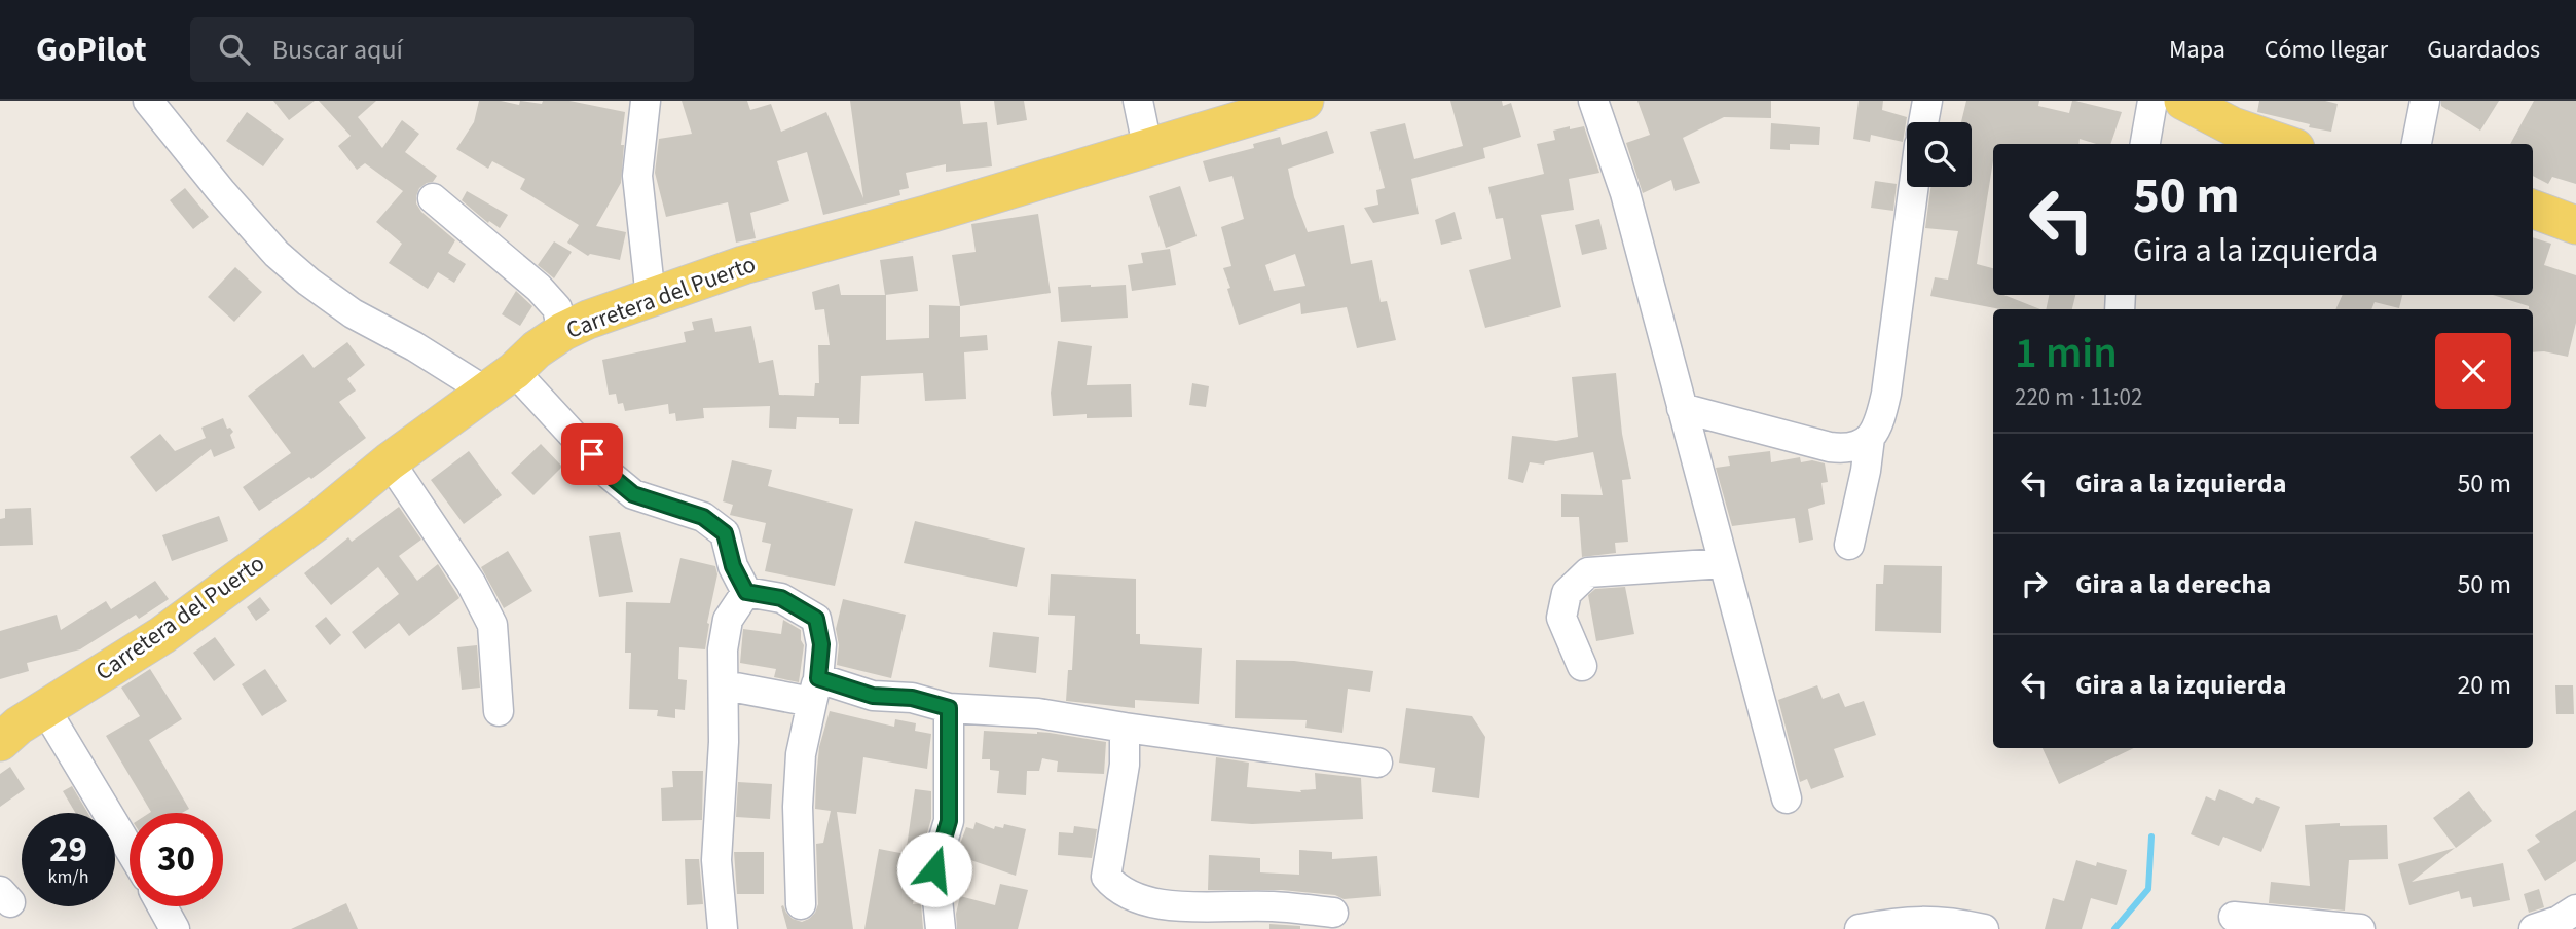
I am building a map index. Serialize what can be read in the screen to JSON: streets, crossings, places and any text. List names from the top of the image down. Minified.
{"streets":{"main road":["Carretera del Puerto"]},"page":{"header":"GoPilot","search":"Buscar aquí","nav":["Mapa","Cómo llegar","Guardados"],"turn":["50 m","Gira a la izquierda"],"heading":["1 min","220 m · 11:02"],"list":[{"name":"Gira a la izquierda","value":"50 m"},{"name":"Gira a la derecha","value":"50 m"},{"name":"Gira a la izquierda","value":"20 m"}],"speed":"29 km/h","limit":"30"}}
